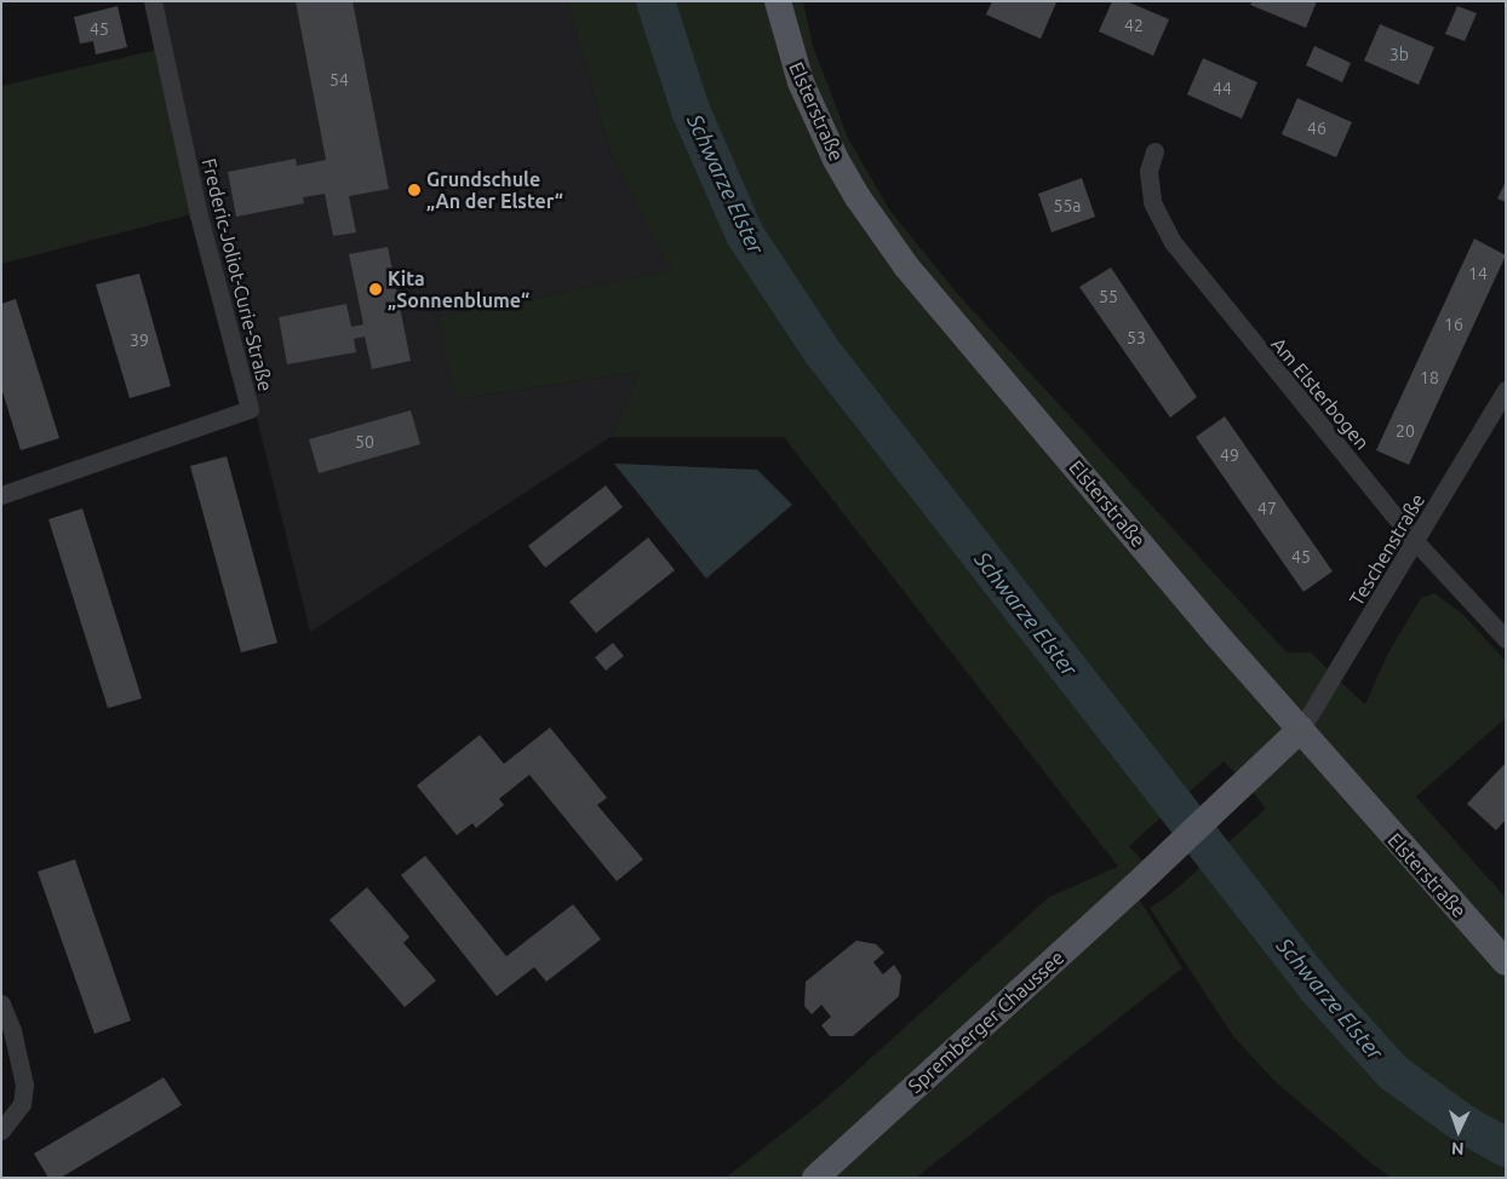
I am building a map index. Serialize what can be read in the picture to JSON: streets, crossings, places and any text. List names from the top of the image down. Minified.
{"streets":{"main road":["Elsterstraße","Spremberger Chaussee"],"street":["Frederic-Joliot-Curie-Straße","Am Elsterbogen","Teschenstraße"]},"crossings":[["Elsterstraße","Teschenstraße"],["Elsterstraße","Spremberger Chaussee"],["Am Elsterbogen","Teschenstraße"],["Teschenstraße","Spremberger Chaussee"]],"water":["Schwarze Elster"],"places":["Grundschule „An der Elster“","Kita „Sonnenblume“"],"house_numbers":["42","45","3b","54","44","46","55a","14","55","16","53","39","18","20","50","49","47","45"],"north":"bottom"}
